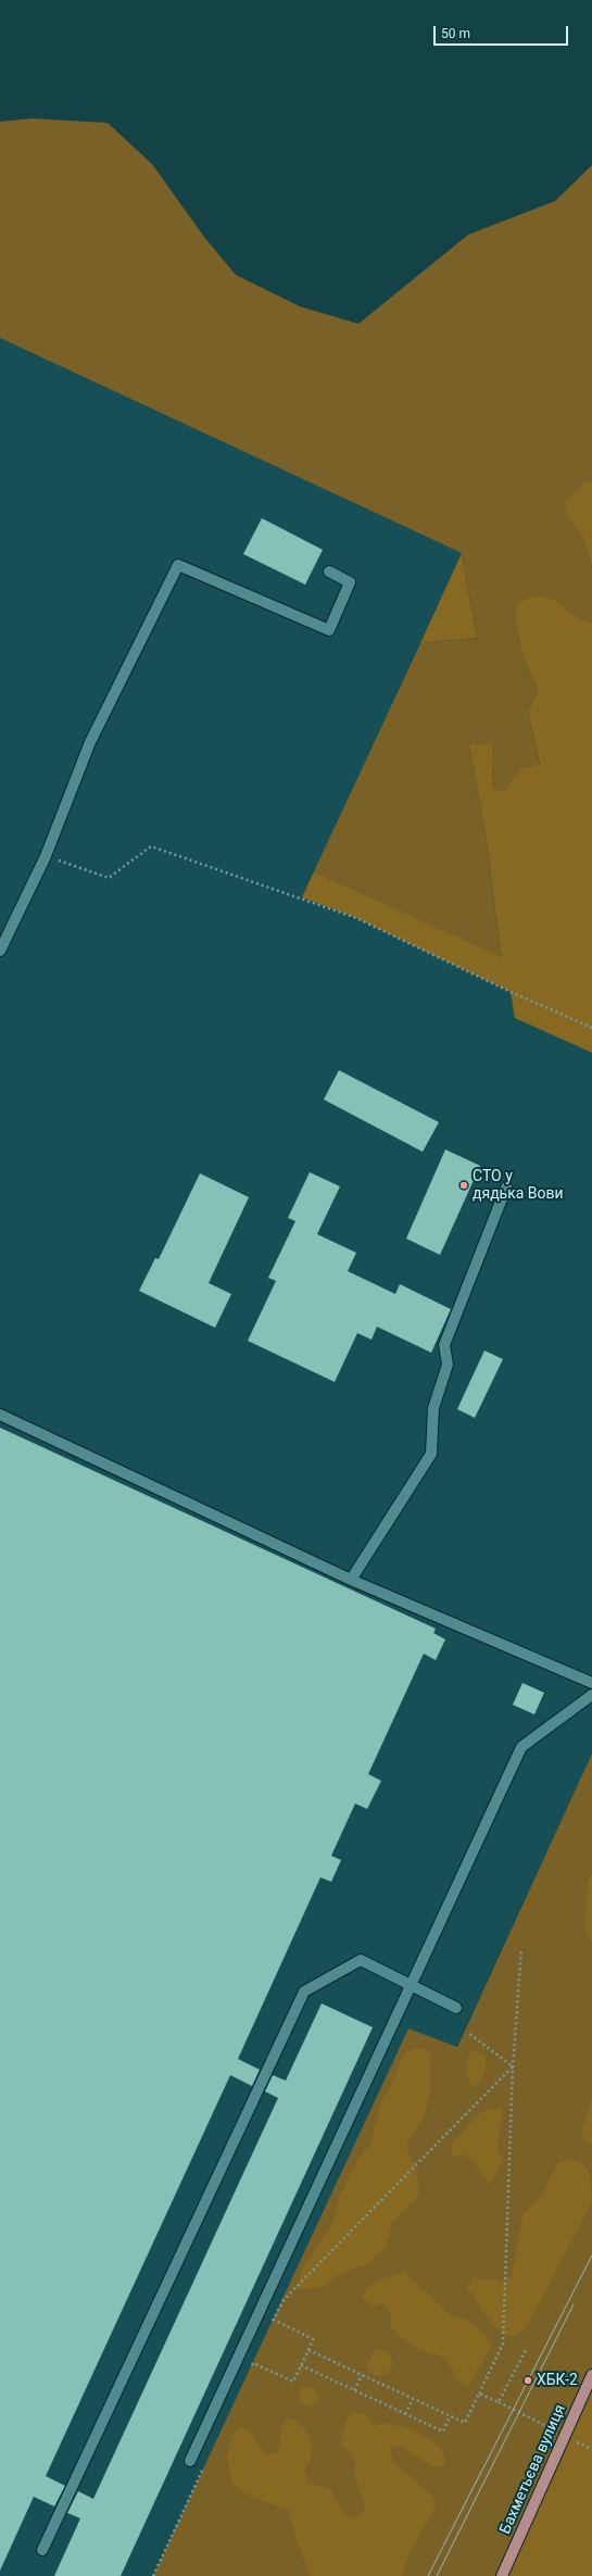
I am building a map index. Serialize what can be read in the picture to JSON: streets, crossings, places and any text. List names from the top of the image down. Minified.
{"streets":{"main road":["Бахметьєва вулиця"]},"places":["СТО у дядька Вови","ХБК-2"],"scale_bar":"50 m"}
